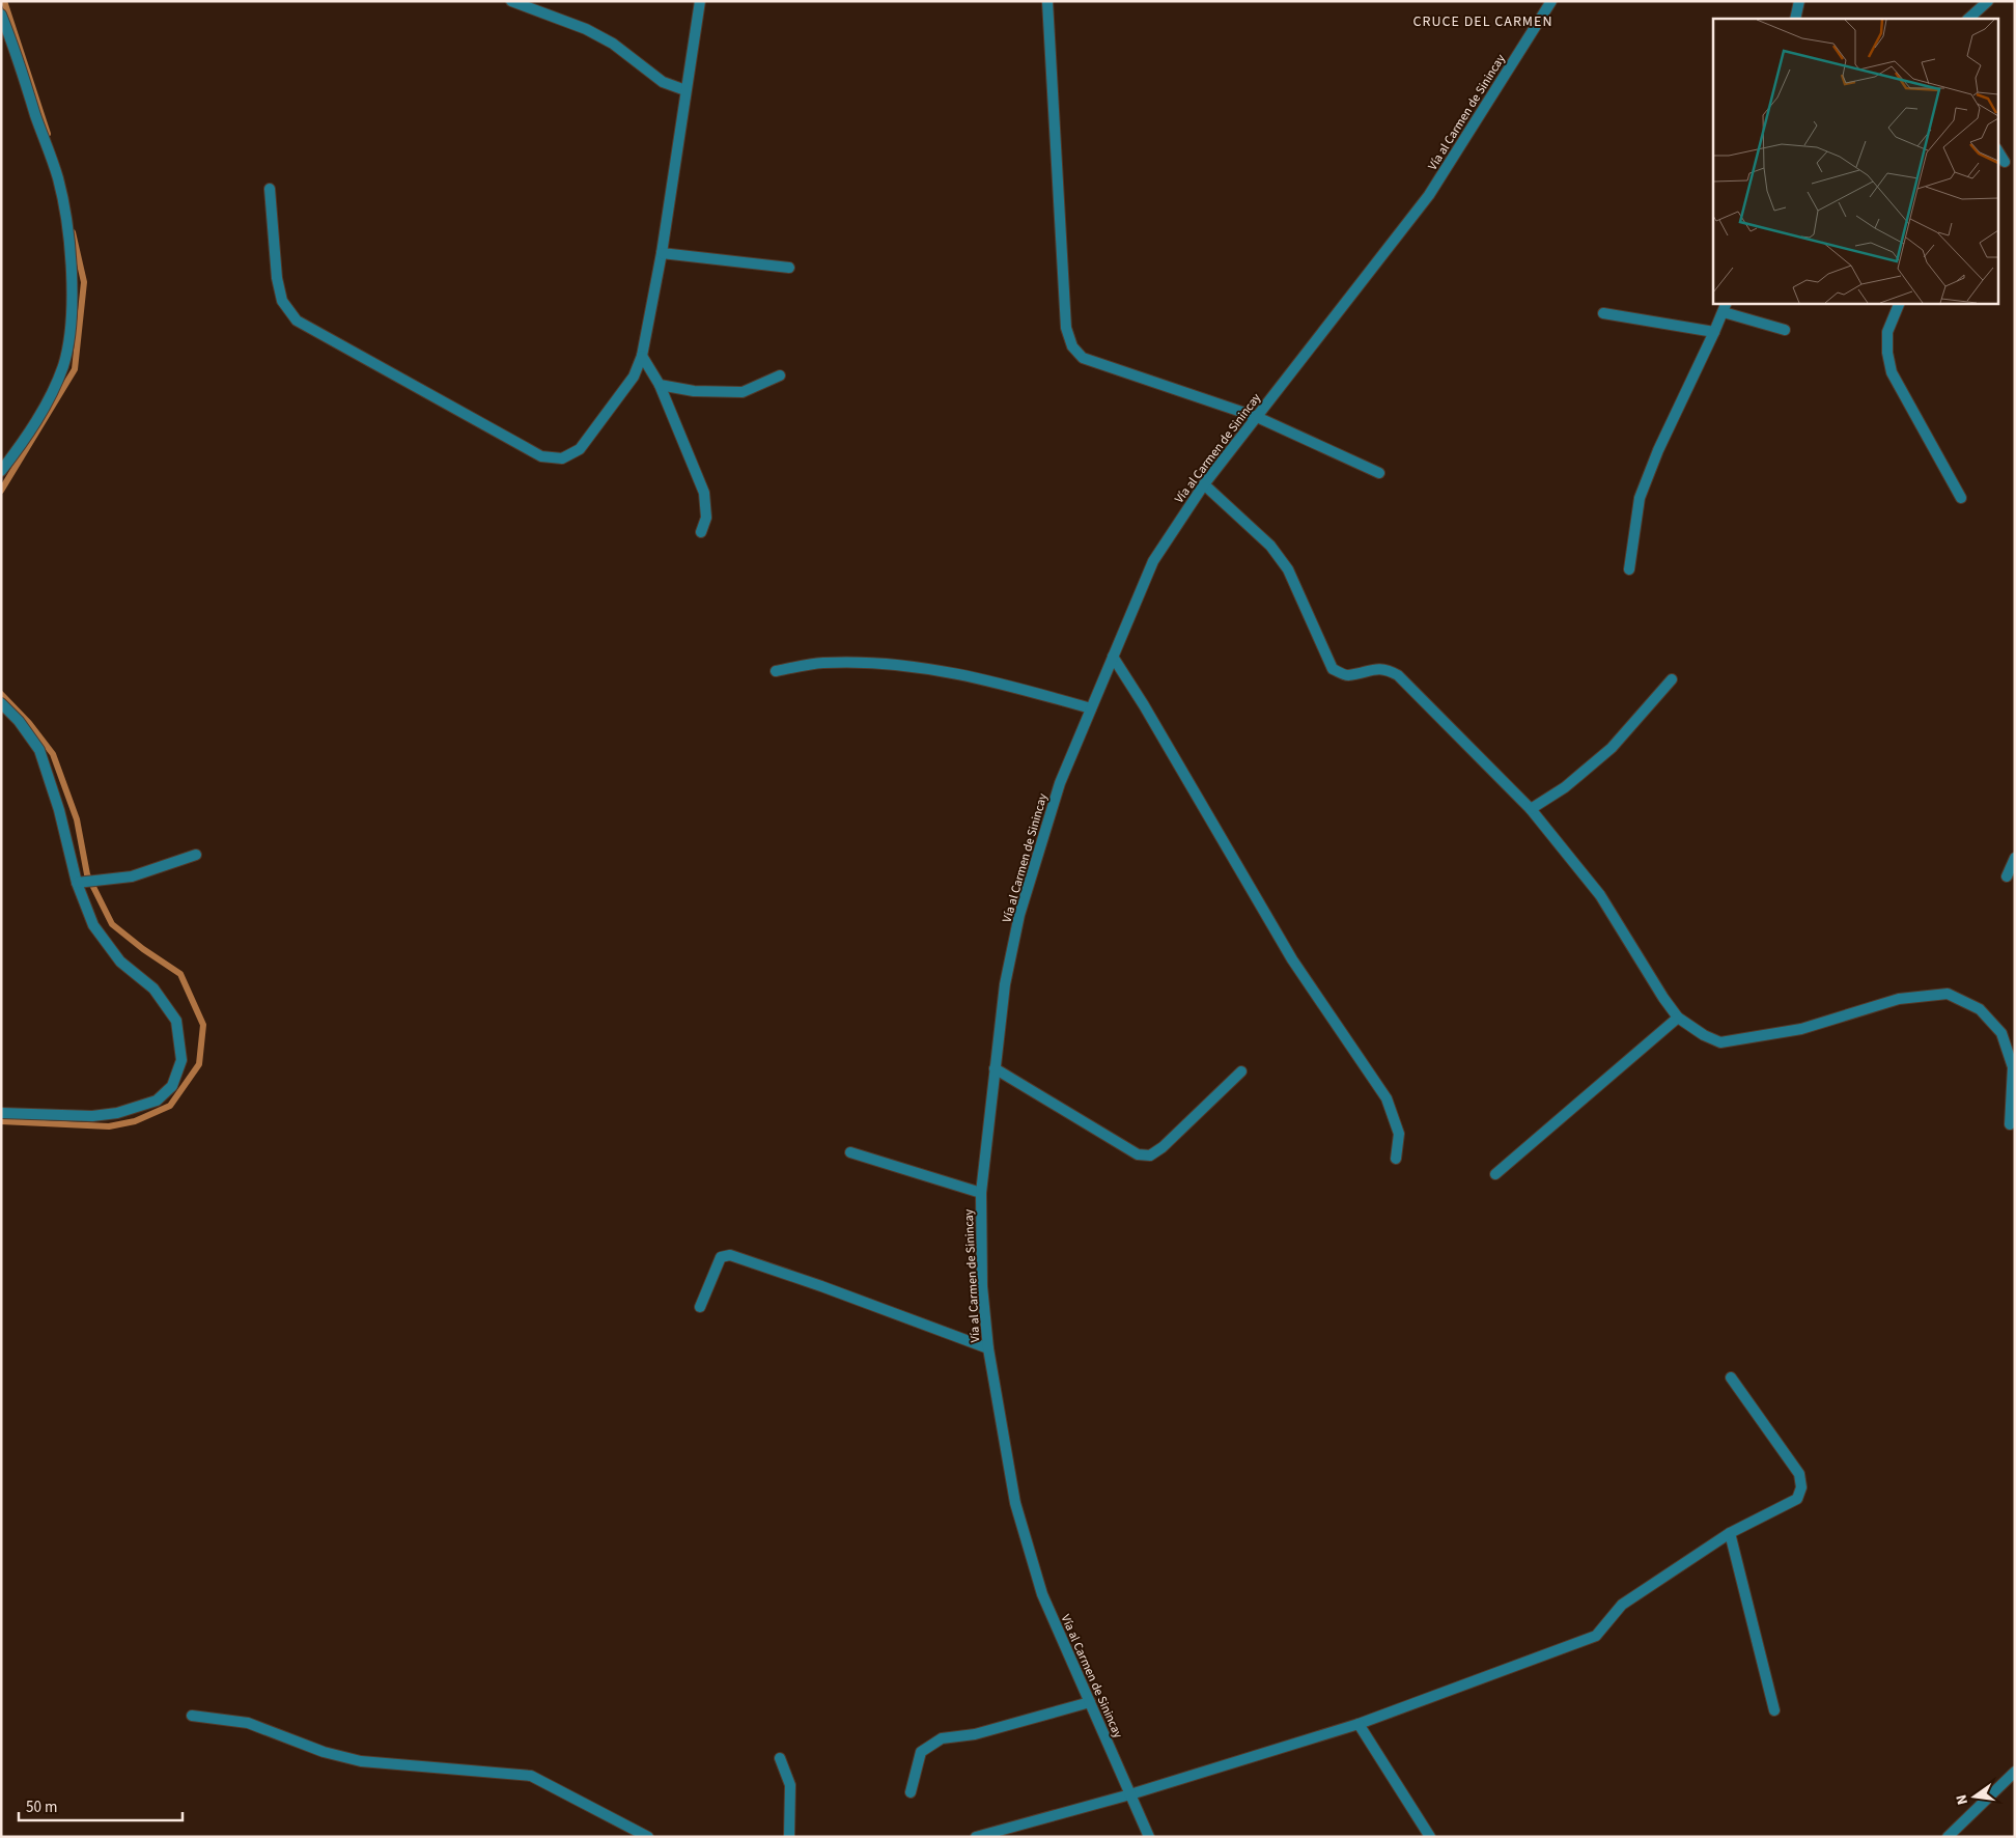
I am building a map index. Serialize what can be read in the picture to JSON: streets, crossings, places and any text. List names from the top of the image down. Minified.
{"streets":{"street":["Vía al Carmen de Sinincay"]},"districts":["CRUCE DEL CARMEN"],"scale_bar":"50 m","north":"left"}
